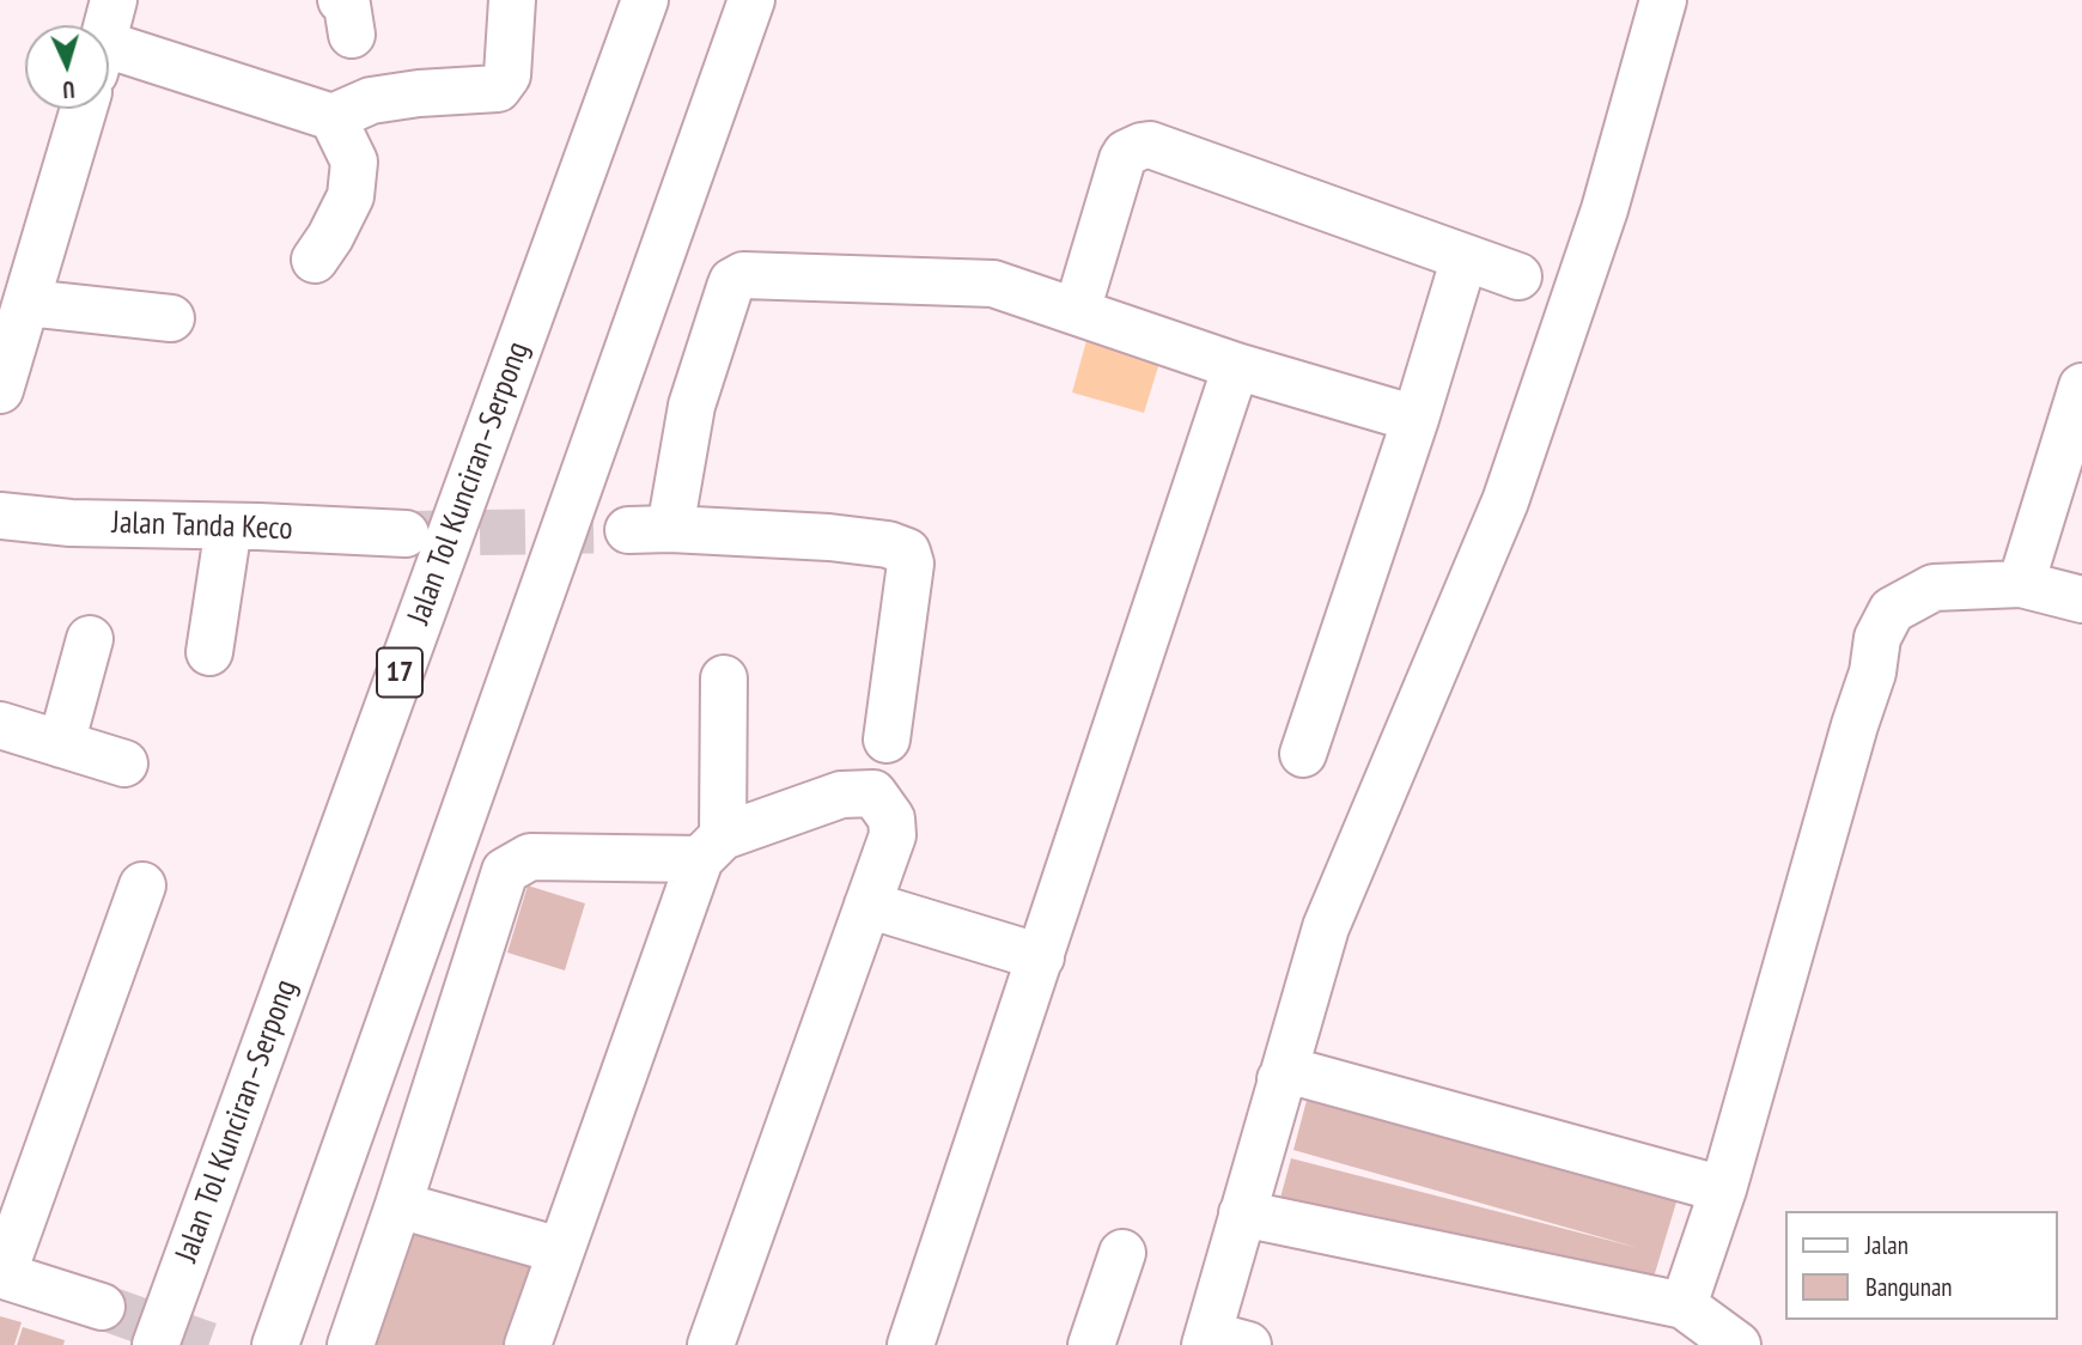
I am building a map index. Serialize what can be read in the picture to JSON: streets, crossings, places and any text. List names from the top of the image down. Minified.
{"streets":{"main road":["Jalan Tol Kunciran–Serpong","Jalan Tanda Keco","17"]},"legend":["Jalan","Bangunan"],"north":"bottom"}
